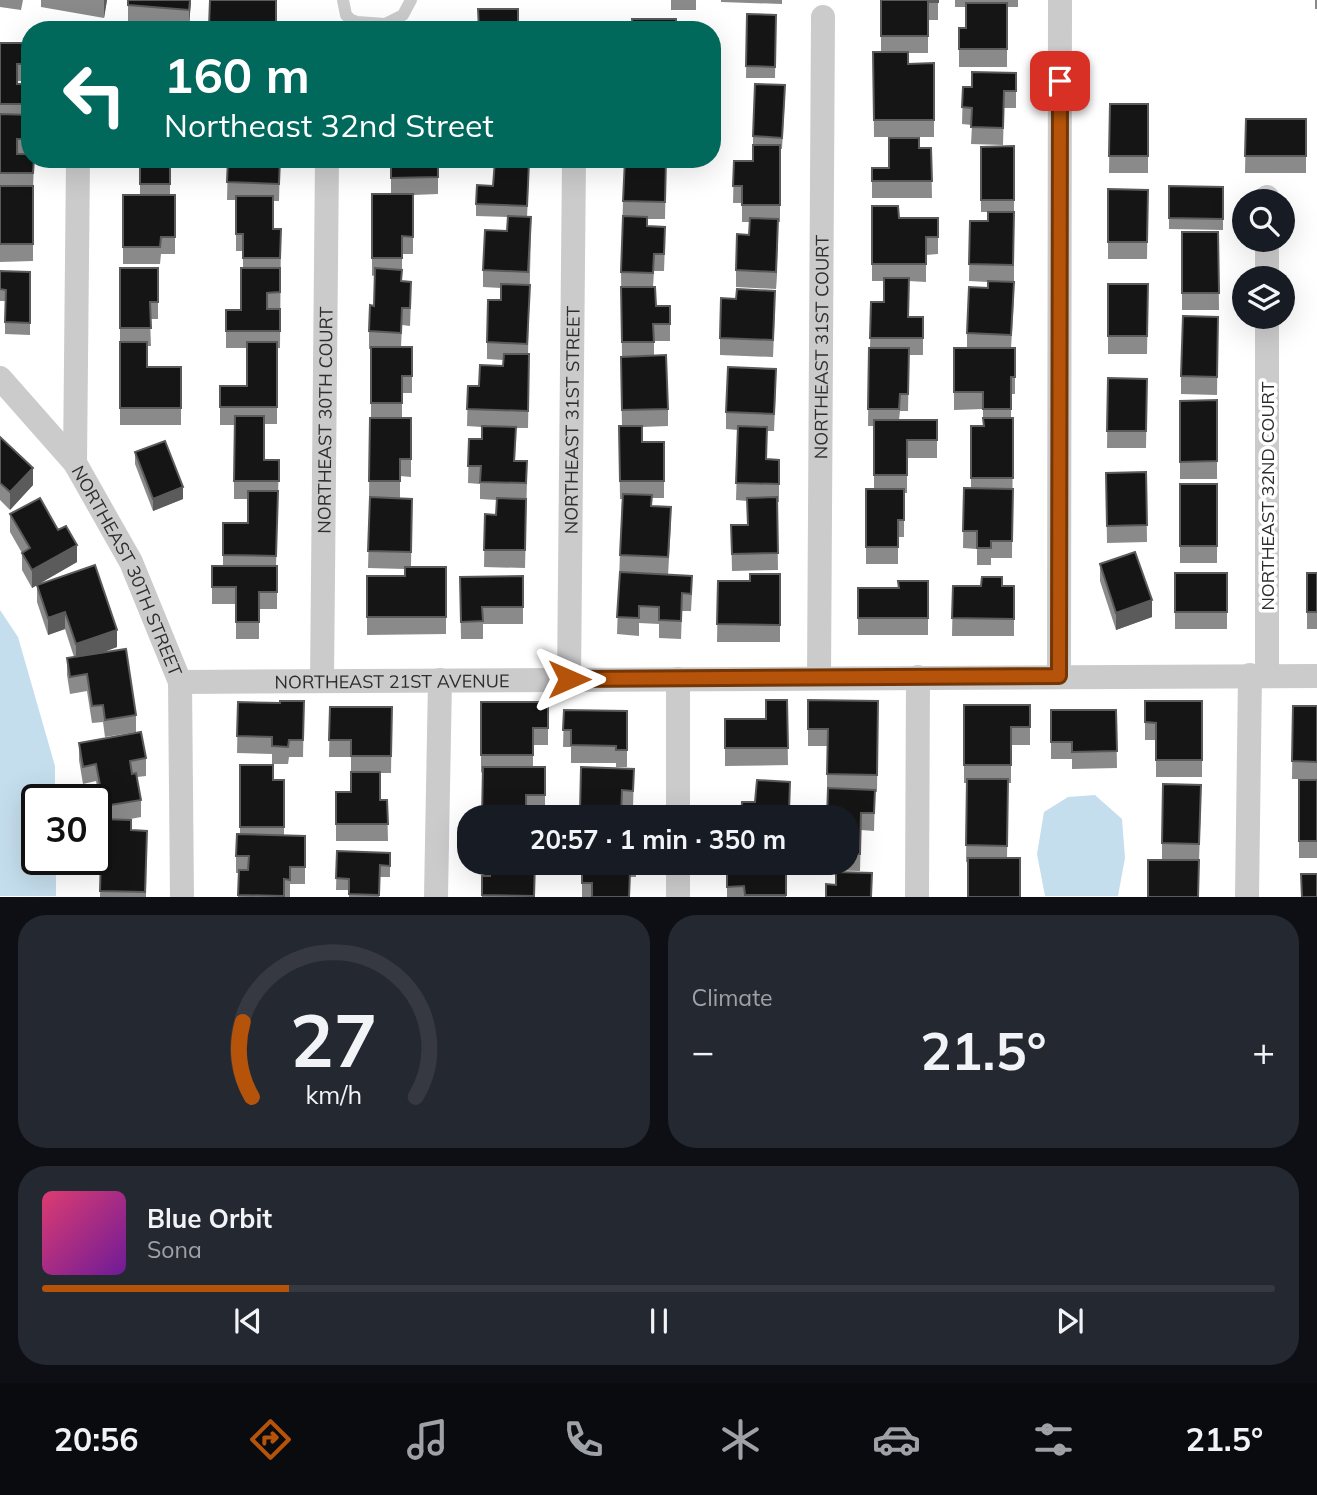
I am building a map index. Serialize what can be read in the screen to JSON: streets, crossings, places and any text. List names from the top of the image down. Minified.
{"streets":{"street":["NORTHEAST 31ST COURT","NORTHEAST 31ST STREET","NORTHEAST 30TH COURT","NORTHEAST 32ND COURT","NORTHEAST 30TH STREET","NORTHEAST 21ST AVENUE"]},"crossings":[["NORTHEAST 31ST COURT","NORTHEAST 21ST AVENUE"],["NORTHEAST 31ST STREET","NORTHEAST 21ST AVENUE"],["NORTHEAST 30TH COURT","NORTHEAST 21ST AVENUE"],["NORTHEAST 32ND COURT","NORTHEAST 21ST AVENUE"],["NORTHEAST 30TH STREET","NORTHEAST 21ST AVENUE"]],"page":{"turn":["160 m","Northeast 32nd Street"],"limit":"30","trip":"20:57 · 1 min · 350 m","tile":"Climate","heat":["−","21.5°","+"],"song":["Blue Orbit","Sona"],"tabs":["20:56","21.5°"],"gauge":["27","km/h"]}}
